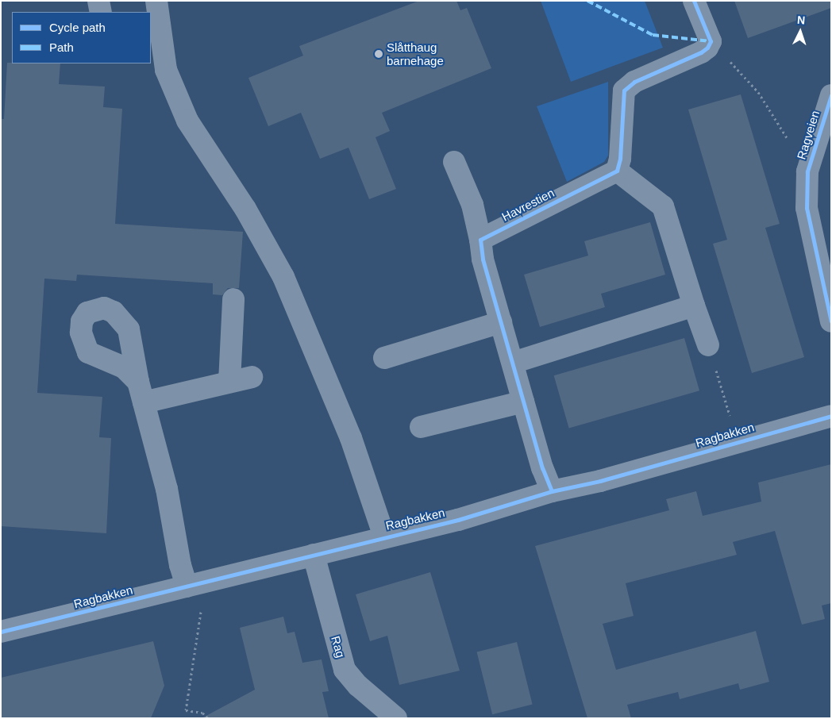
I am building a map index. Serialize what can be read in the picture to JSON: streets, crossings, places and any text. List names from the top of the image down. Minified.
{"streets":{"street":["Ragveien","Havrestien","Ragbakken","Rag"]},"crossings":[["Ragbakken","Rag"]],"places":["Slåtthaug barnehage"],"legend":["Cycle path","Path"],"north":"top"}
